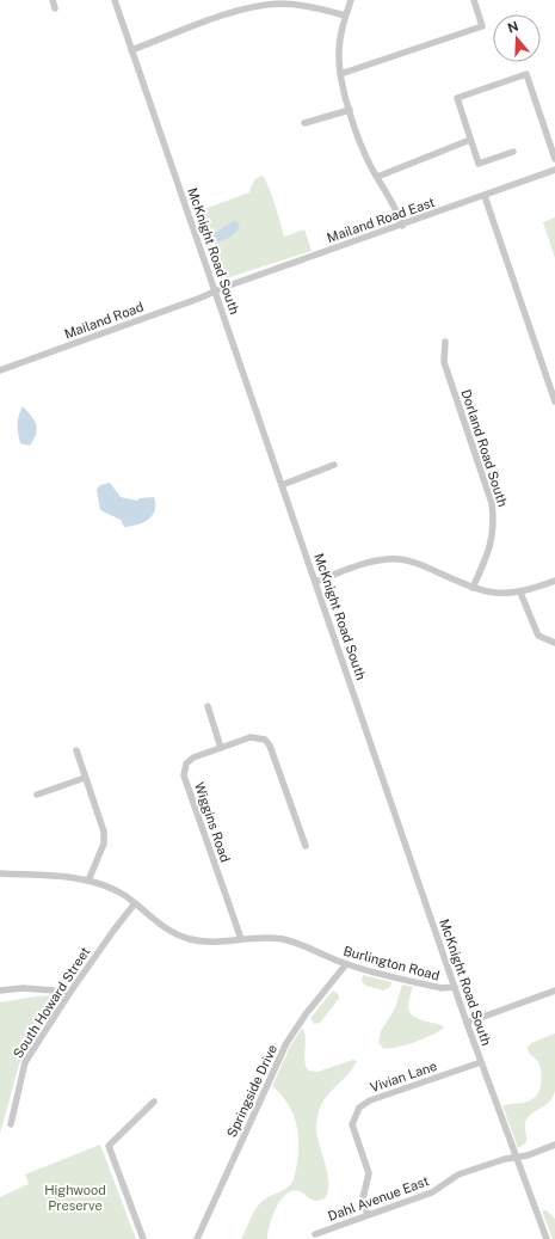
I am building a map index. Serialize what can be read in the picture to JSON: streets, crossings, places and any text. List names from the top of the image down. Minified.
{"streets":{"street":["Mailand Road East","McKnight Road South","Mailand Road","Dorland Road South","Wiggins Road","Burlington Road","South Howard Street","Vivian Lane","Springside Drive","Dahl Avenue East"]},"crossings":[["Mailand Road East","McKnight Road South"],["Mailand Road East","Mailand Road"],["McKnight Road South","Mailand Road"],["McKnight Road South","Burlington Road"],["McKnight Road South","Vivian Lane"],["McKnight Road South","Dahl Avenue East"],["Wiggins Road","Burlington Road"],["Burlington Road","South Howard Street"],["Burlington Road","Springside Drive"],["Vivian Lane","Dahl Avenue East"]],"parks":["Highwood Preserve"],"north":"top"}
